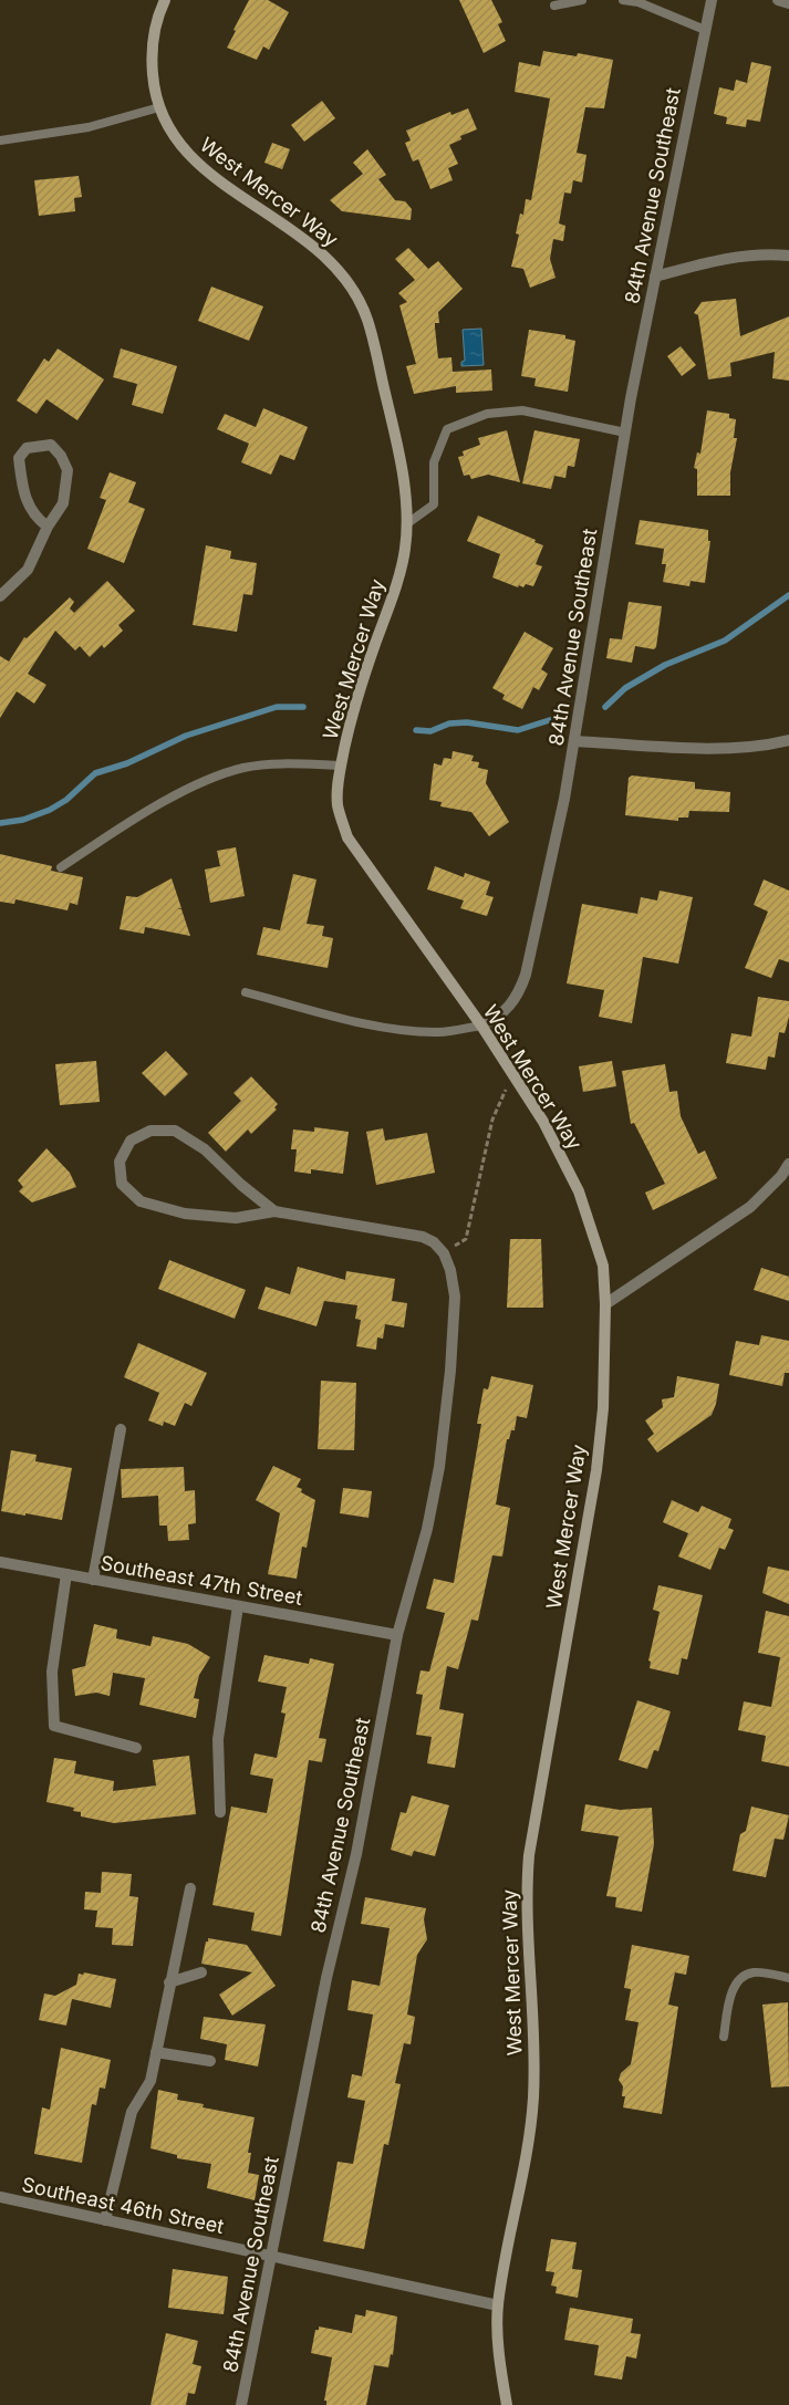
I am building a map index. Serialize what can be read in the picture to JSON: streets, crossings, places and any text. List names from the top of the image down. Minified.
{"streets":{"street":["West Mercer Way","84th Avenue Southeast","Southeast 47th Street","Southeast 46th Street"]},"crossings":[["West Mercer Way","84th Avenue Southeast"],["West Mercer Way","Southeast 46th Street"],["84th Avenue Southeast","Southeast 47th Street"],["84th Avenue Southeast","Southeast 46th Street"]]}
